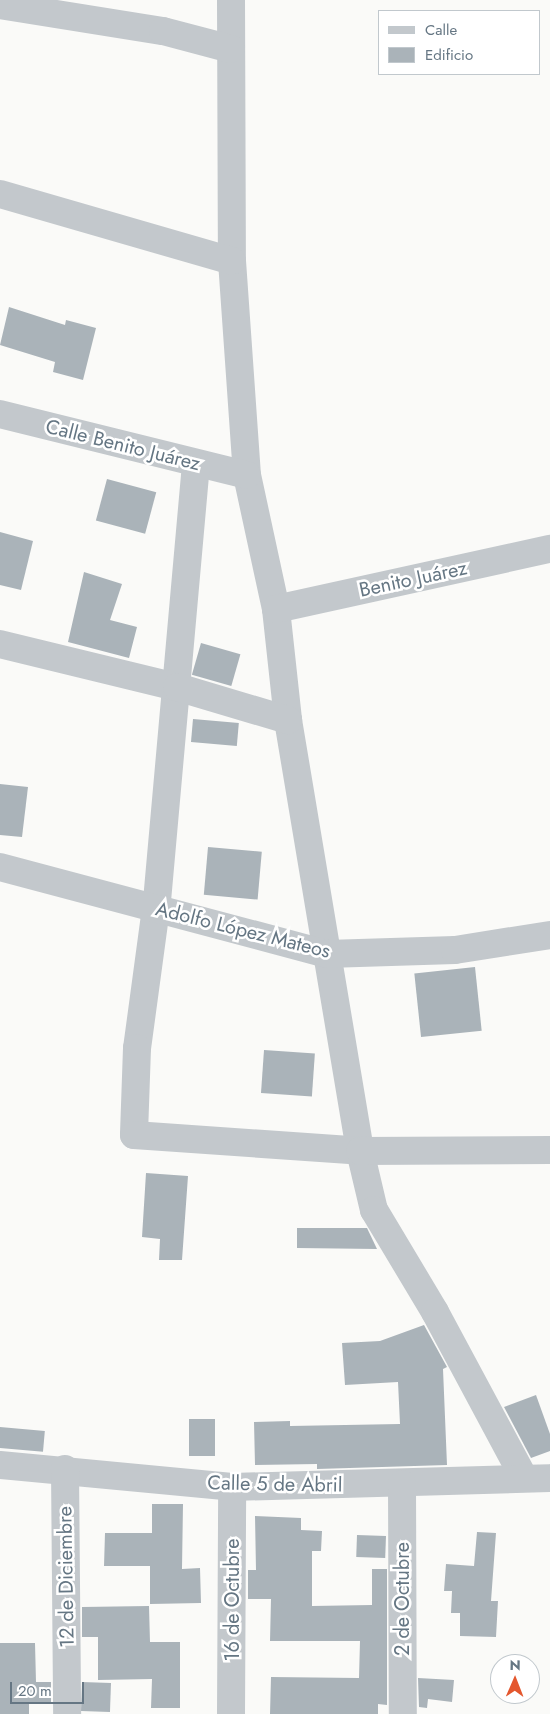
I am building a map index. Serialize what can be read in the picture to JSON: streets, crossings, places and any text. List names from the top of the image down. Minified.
{"streets":{"street":["Calle Benito Juárez","Benito Juárez","Adolfo López Mateos","Calle 5 de Abril","12 de Diciembre","2 de Octubre","16 de Octubre"]},"crossings":[["Calle 5 de Abril","12 de Diciembre"],["Calle 5 de Abril","2 de Octubre"],["Calle 5 de Abril","16 de Octubre"]],"legend":["Calle","Edificio"],"scale_bar":"20 m","north":"top"}
